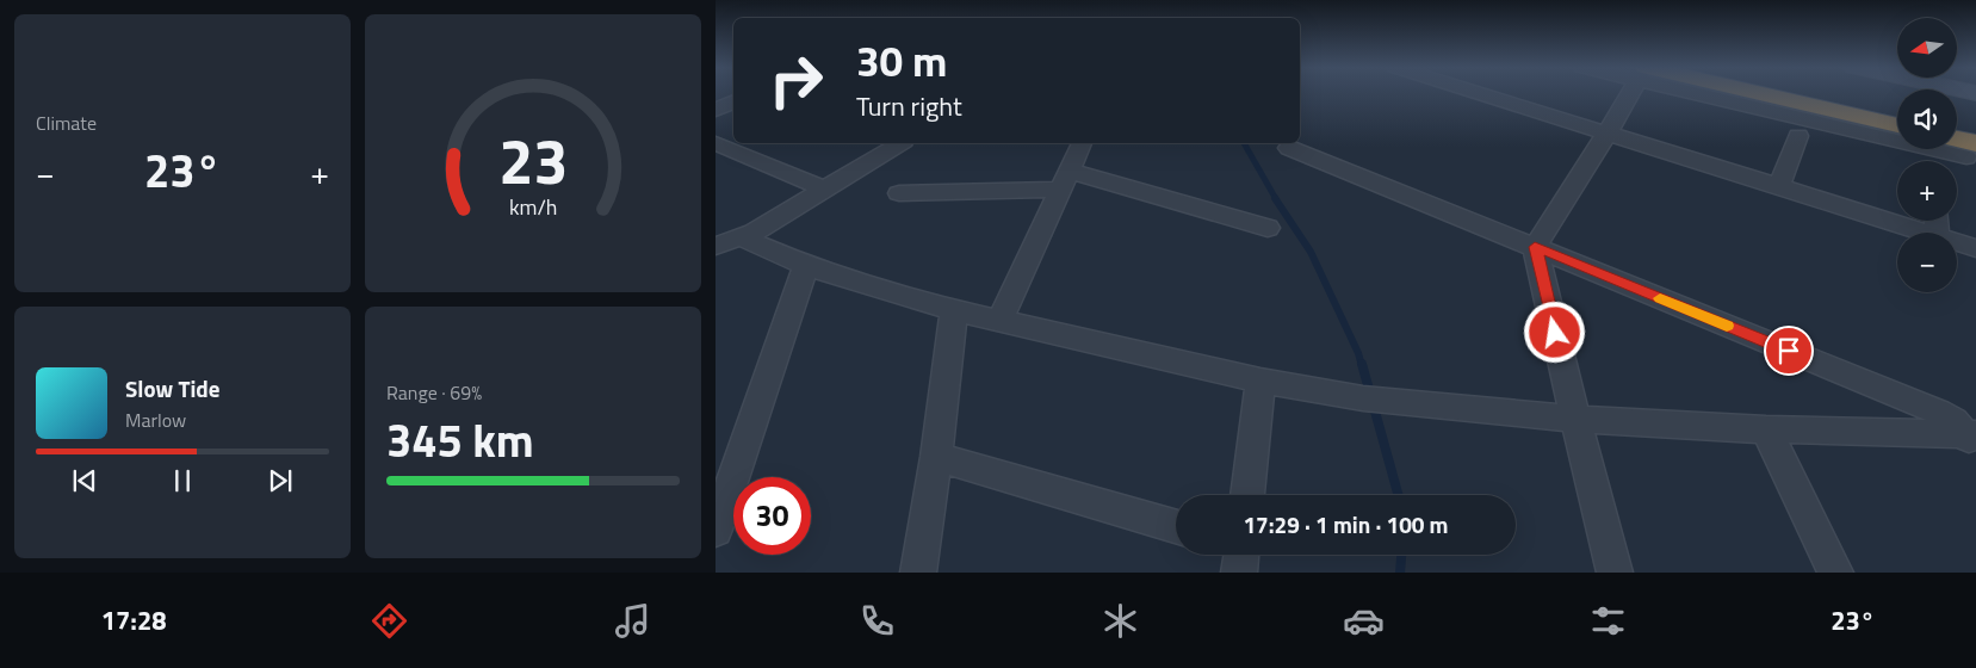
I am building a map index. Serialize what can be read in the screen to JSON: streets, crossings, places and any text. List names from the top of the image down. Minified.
{"north":"left","page":{"tile":["Climate",["Range · 69%","345 km"]],"map_buttons":["+","−"],"turn":["30 m","Turn right"],"heat":["−","23°","+"],"song":["Slow Tide","Marlow"],"limit":"30","trip":"17:29 · 1 min · 100 m","tabs":["17:28","23°"],"gauge":["23","km/h"]}}
